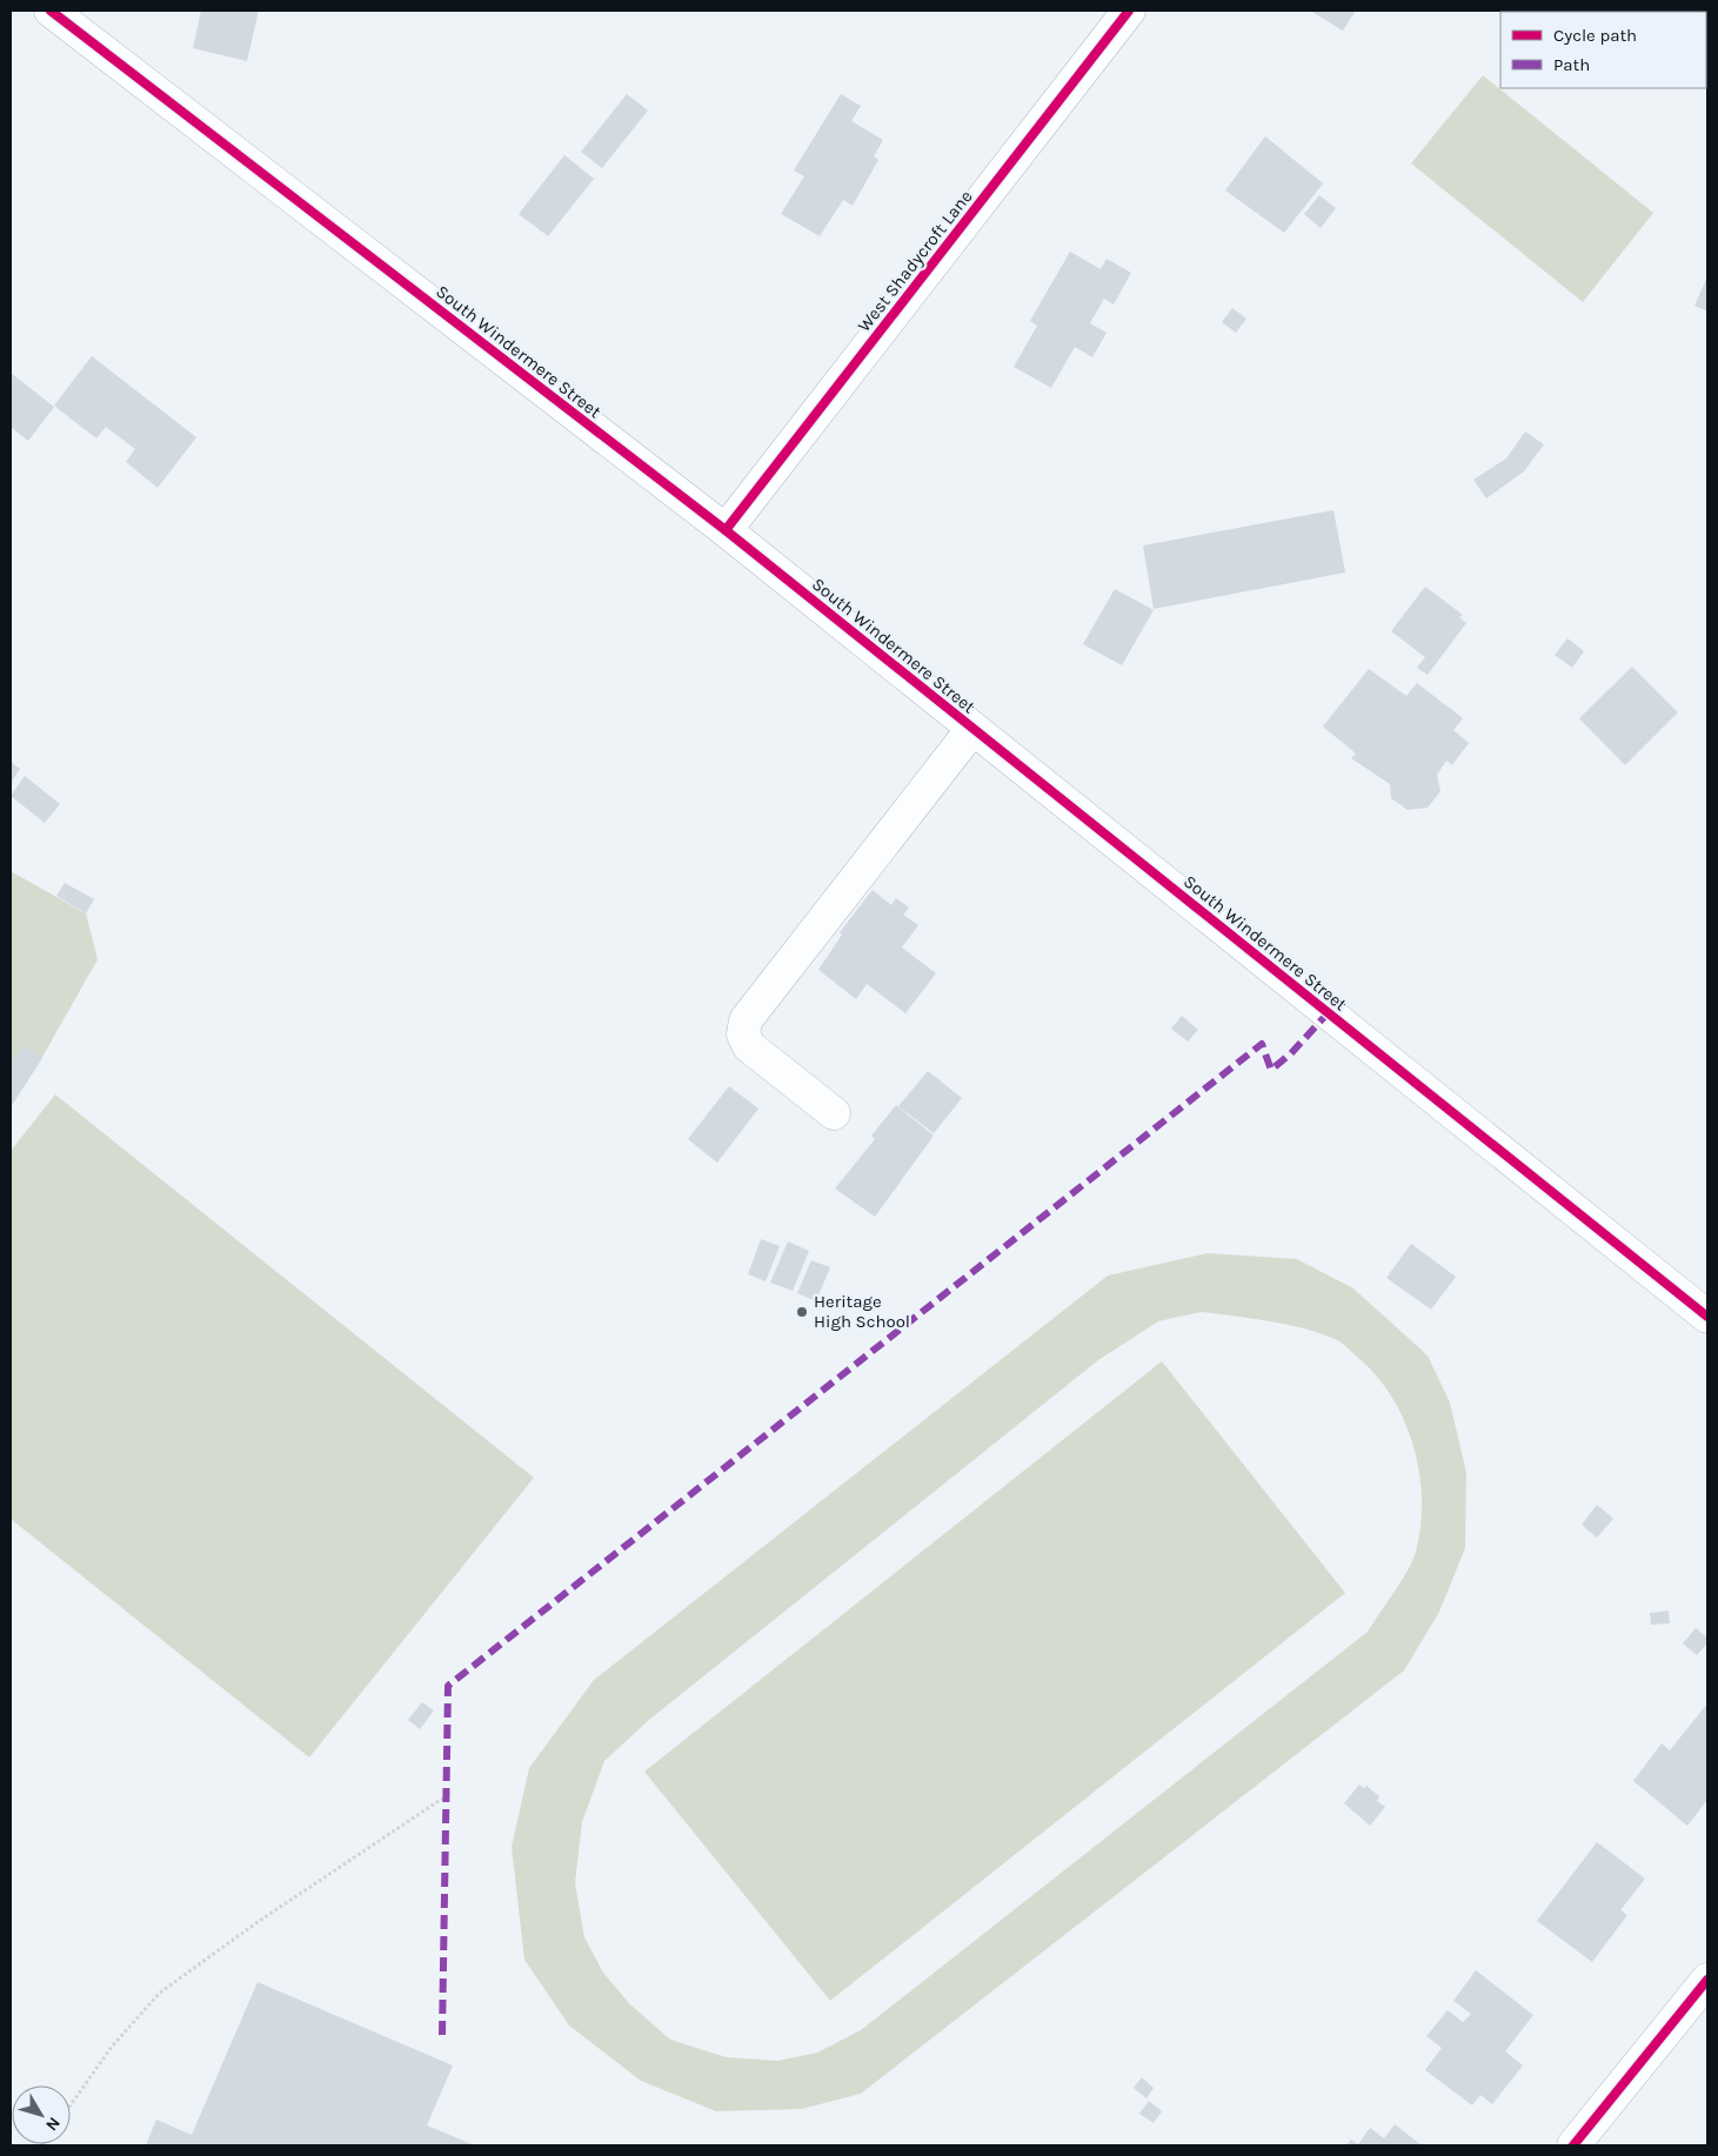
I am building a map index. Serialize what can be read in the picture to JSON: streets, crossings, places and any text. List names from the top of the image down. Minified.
{"streets":{"street":["West Shadycroft Lane","South Windermere Street"]},"crossings":[["West Shadycroft Lane","South Windermere Street"]],"places":["Heritage High School"],"legend":["Cycle path","Path"],"north":"bottom right"}
